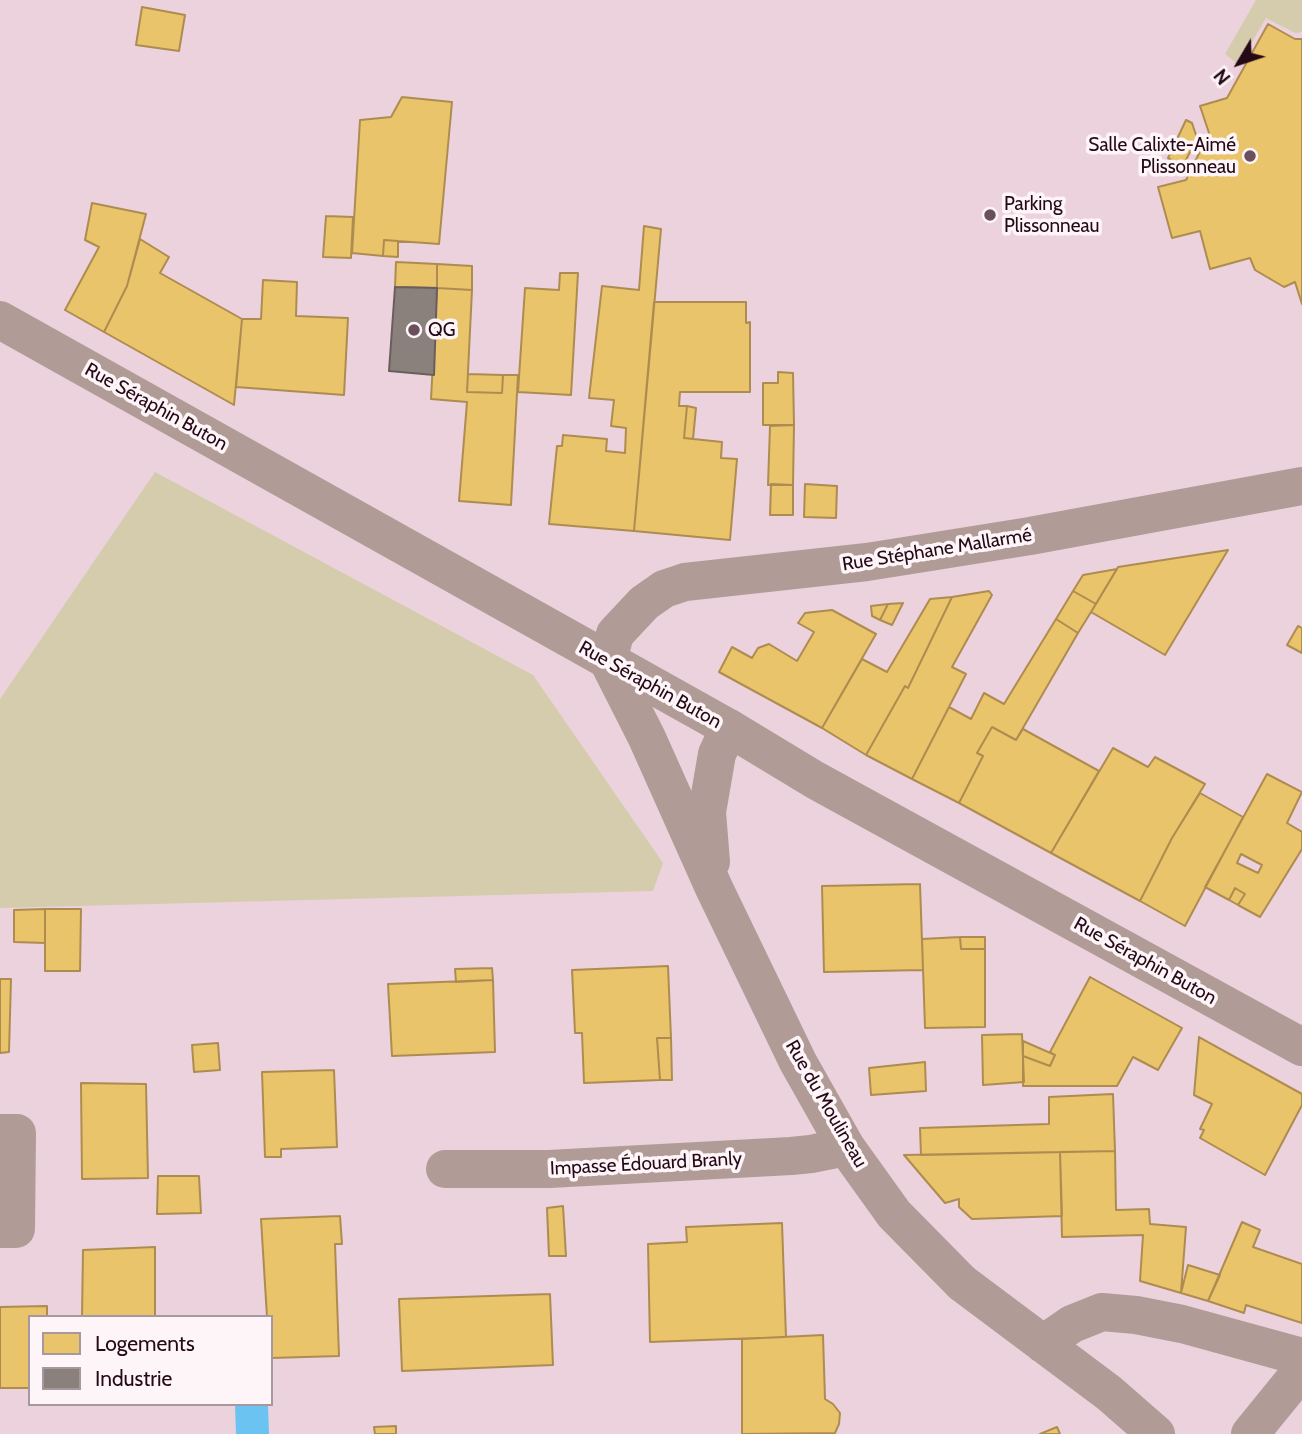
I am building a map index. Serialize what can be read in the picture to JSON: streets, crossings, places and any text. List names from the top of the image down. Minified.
{"streets":{"street":["Rue Séraphin Buton","Rue Stéphane Mallarmé","Rue du Moulineau","Impasse Édouard Branly"]},"crossings":[["Rue Séraphin Buton","Rue Stéphane Mallarmé"],["Rue Séraphin Buton","Rue du Moulineau"],["Rue Stéphane Mallarmé","Rue du Moulineau"],["Rue du Moulineau","Impasse Édouard Branly"]],"places":["Salle Calixte-Aimé Plissonneau","Parking Plissonneau","QG"],"legend":["Logements","Industrie"],"north":"bottom left"}
